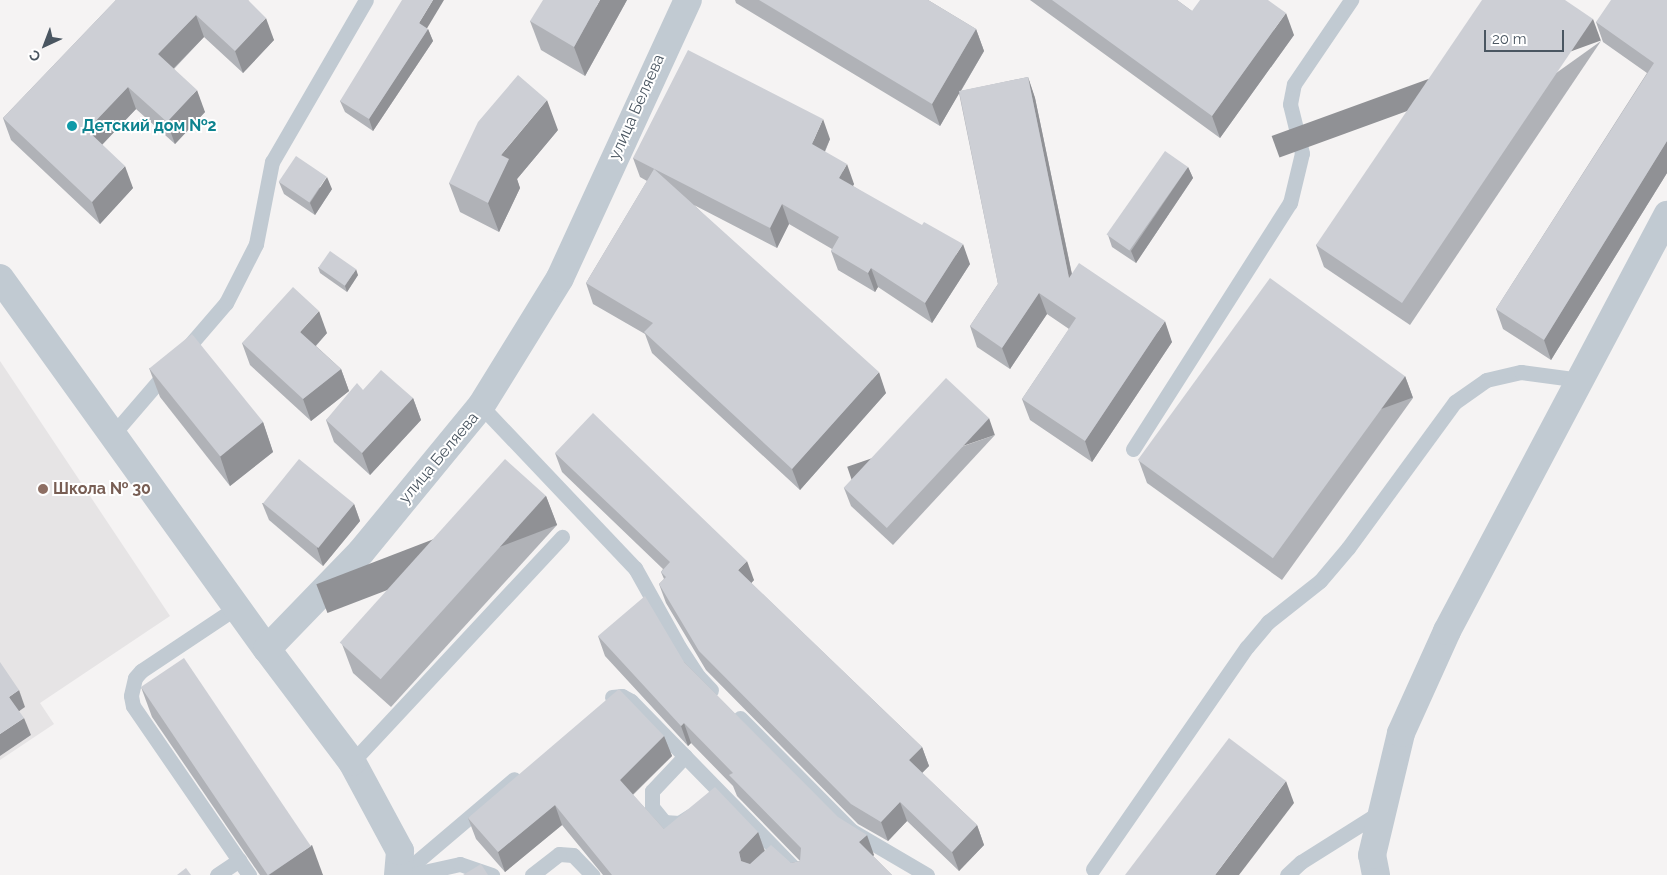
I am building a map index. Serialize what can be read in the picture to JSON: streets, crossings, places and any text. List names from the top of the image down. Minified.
{"streets":{"street":["улица Беляева"]},"places":["Детский дом №2","Школа № 30"],"scale_bar":"20 m","north":"bottom left"}
